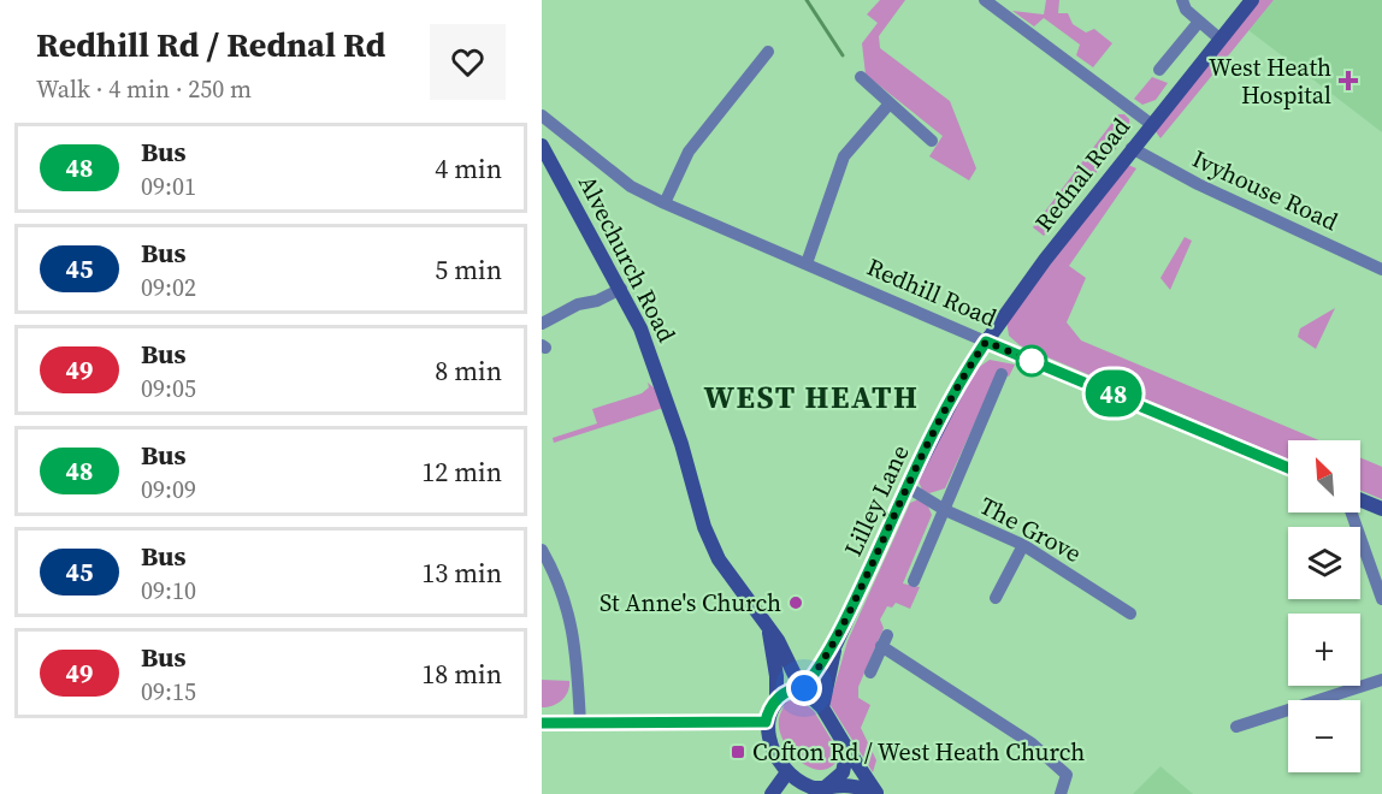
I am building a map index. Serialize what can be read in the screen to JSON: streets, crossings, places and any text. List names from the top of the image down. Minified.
{"streets":{"street":["Rednal Road","Ivyhouse Road","Alvechurch Road","Redhill Road","Lilley Lane","The Grove"]},"crossings":[["Rednal Road","Ivyhouse Road"],["Rednal Road","Redhill Road"],["Rednal Road","Lilley Lane"],["Alvechurch Road","Lilley Lane"],["Redhill Road","Lilley Lane"],["Lilley Lane","The Grove"]],"districts":["WEST HEATH"],"places":{"health":["West Heath Hospital"],"other":["St Anne's Church"],"transit":["Cofton Rd / West Heath Church"]},"lines":["bus line 48"],"north":"top left","page":{"heading":["Redhill Rd / Rednal Rd","Walk · 4 min · 250 m"],"on_map":"48","list":[{"mark":"48","name":"Bus","note":"09:01","value":"4 min"},{"mark":"45","name":"Bus","note":"09:02","value":"5 min"},{"mark":"49","name":"Bus","note":"09:05","value":"8 min"},{"mark":"48","name":"Bus","note":"09:09","value":"12 min"},{"mark":"45","name":"Bus","note":"09:10","value":"13 min"},{"mark":"49","name":"Bus","note":"09:15","value":"18 min"}],"map_buttons":["+","−"]}}
